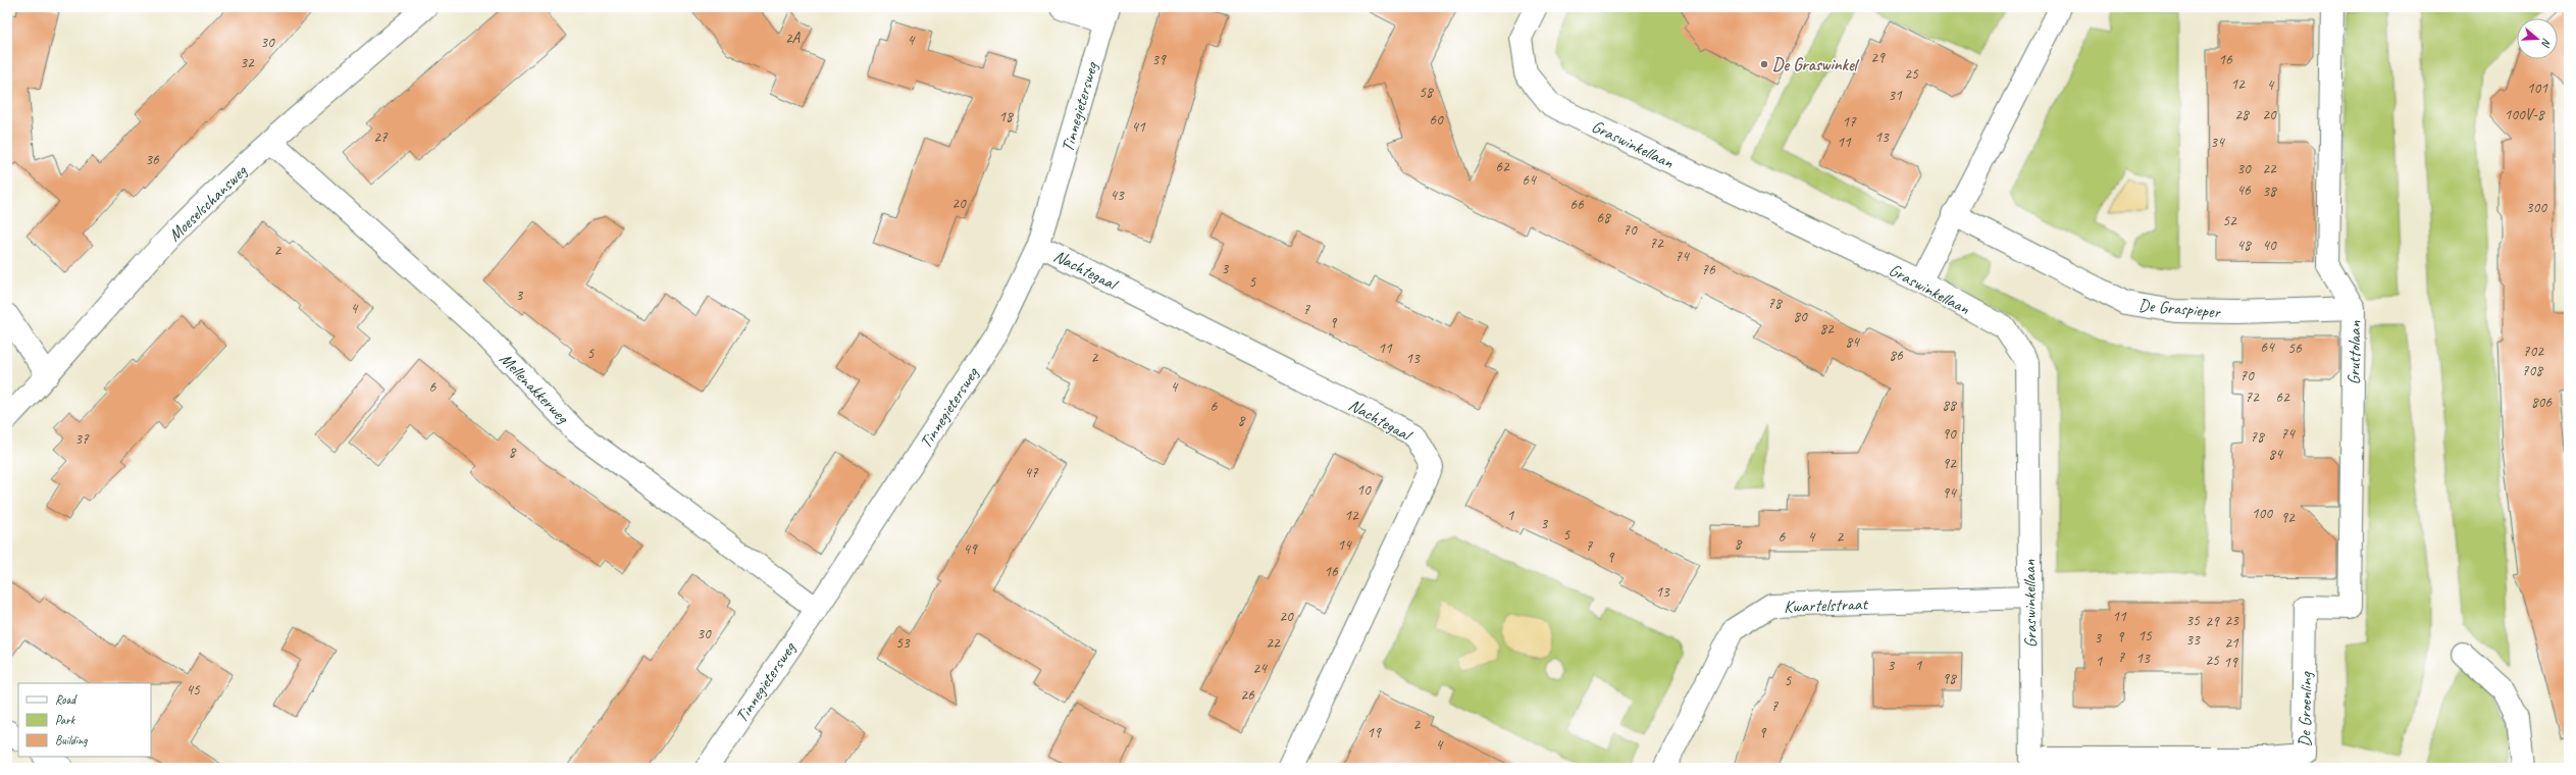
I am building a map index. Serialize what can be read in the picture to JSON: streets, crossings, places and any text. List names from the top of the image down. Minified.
{"streets":{"street":["Tinnegietersweg","Graswinkellaan","Moeselschansweg","Nachtegaal","De Graspieper","Gruttolaan","Mellenakkerweg","Kwartelstraat","De Groenling"]},"crossings":[["Tinnegietersweg","Nachtegaal"],["Tinnegietersweg","Mellenakkerweg"],["Graswinkellaan","Kwartelstraat"],["Graswinkellaan","De Groenling"],["Moeselschansweg","Mellenakkerweg"],["De Graspieper","Gruttolaan"],["Gruttolaan","De Groenling"]],"places":["De Graswinkel"],"house_numbers":["2A","4","30","29","39","16","32","25","12","4","101","58","31","28","20","100V-8","18","60","17","41","27","13","11","34","36","62","30","22","64","46","38","43","20","66","300","68","52","70","72","48","40","2","74","3","76","5","3","78","4","7","80","9","82","84","64","11","56","702","5","86","2","13","708","70","6","4","72","62","806","88","6","8","90","74","78","37","8","84","92","47","10","94","100","12","1","92","3","5","6","4","2","8","14","7","49","9","16","13","20","11","35","23","29","30","15","9","3","33","53","22","21","7","13","25","1","19","3","1","24","98","5","45","26","7","2","19","9","4"],"legend":["Road","Park","Building"],"north":"right"}
